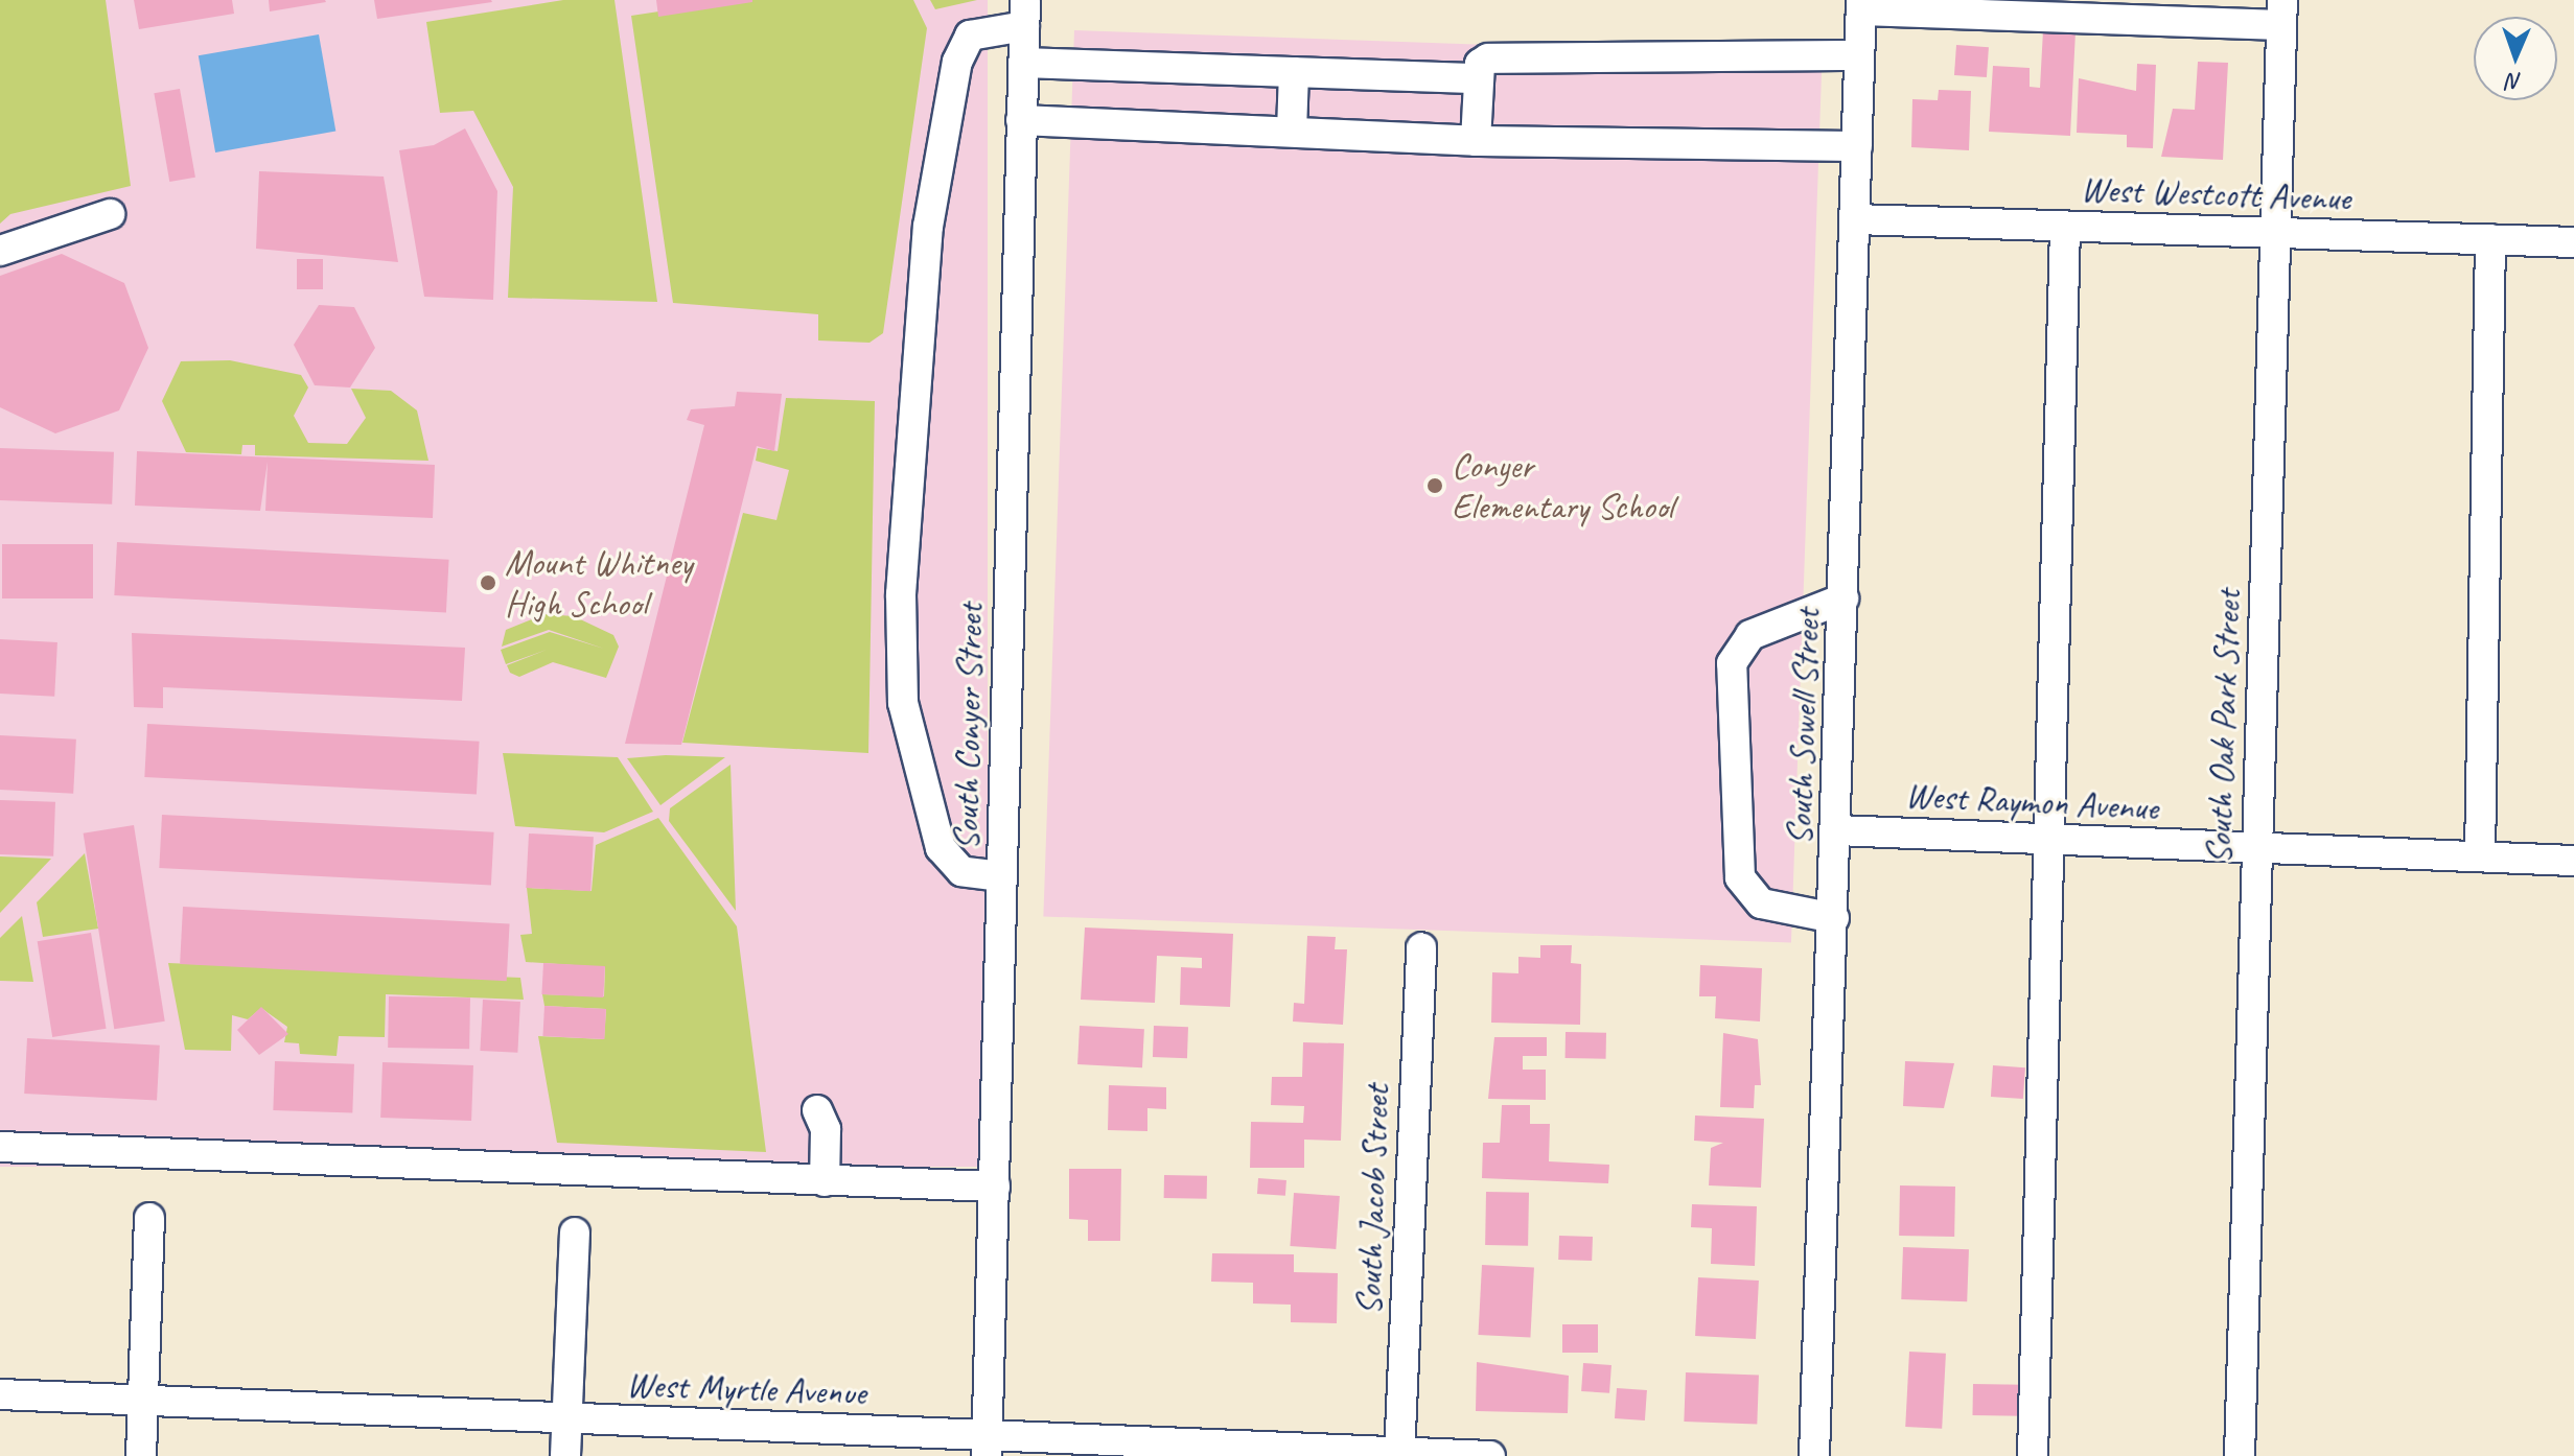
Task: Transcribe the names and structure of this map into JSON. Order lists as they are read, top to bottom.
{
  "streets": {
    "street": [
      "West Westcott Avenue",
      "South Conyer Street",
      "South Sowell Street",
      "South Oak Park Street",
      "West Raymon Avenue",
      "South Jacob Street",
      "West Myrtle Avenue"
    ]
  },
  "crossings": [
    ["West Westcott Avenue", "South Sowell Street"],
    ["West Westcott Avenue", "South Oak Park Street"],
    ["South Conyer Street", "West Myrtle Avenue"],
    ["South Sowell Street", "West Raymon Avenue"],
    ["South Oak Park Street", "West Raymon Avenue"],
    ["South Jacob Street", "West Myrtle Avenue"]
  ],
  "places": ["Conyer Elementary School", "Mount Whitney High School"],
  "north": "bottom"
}
